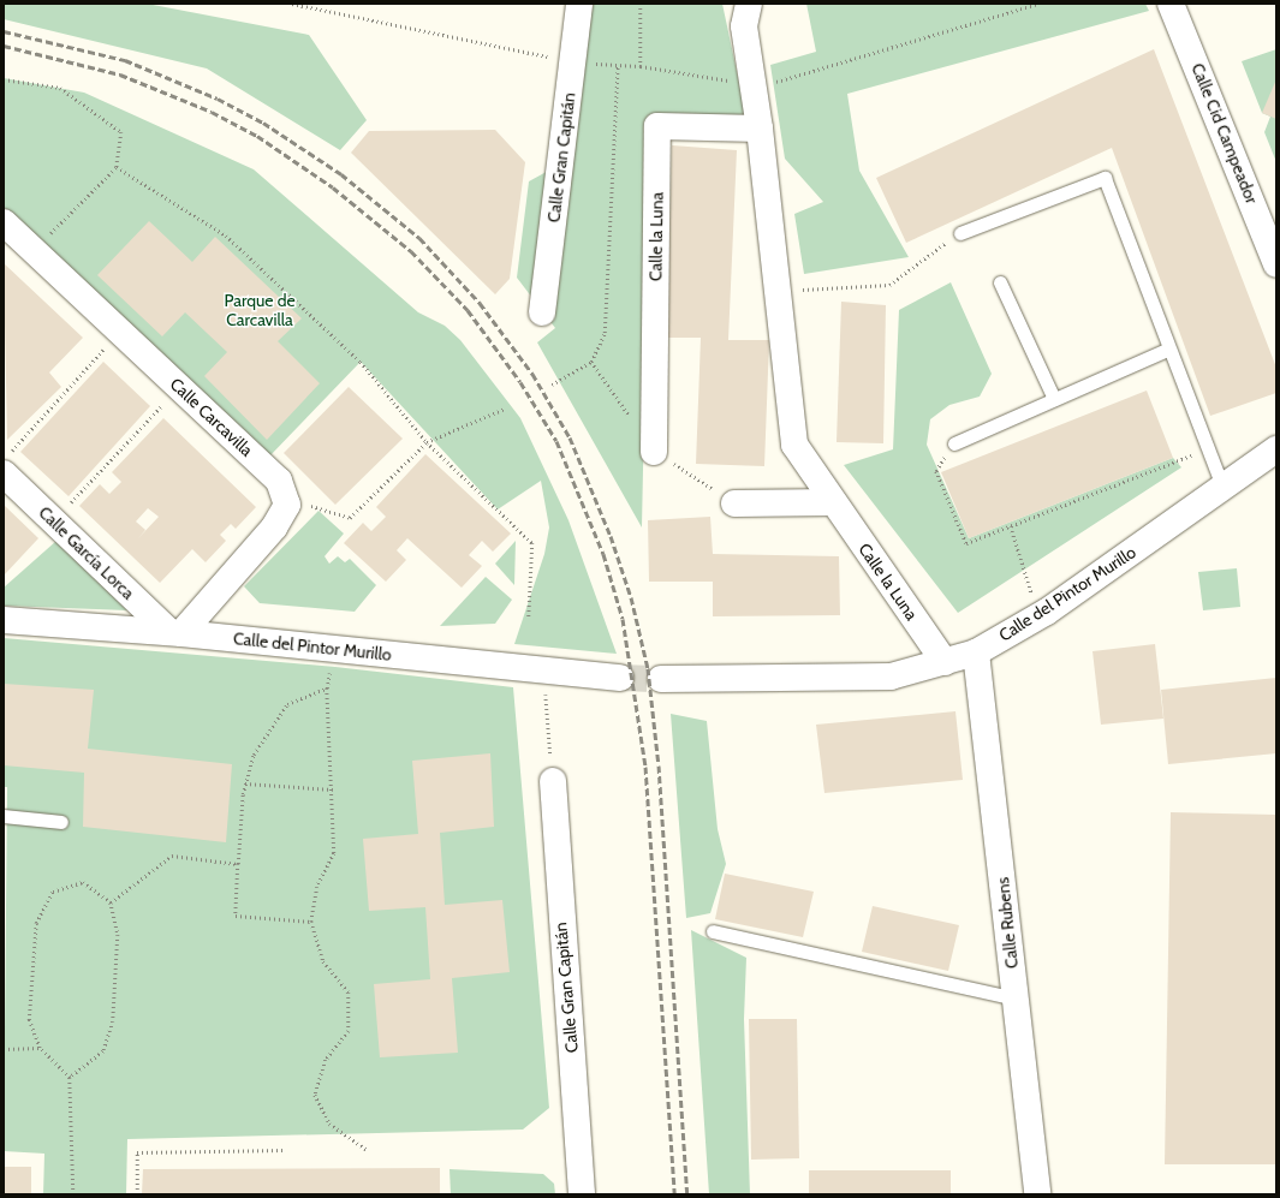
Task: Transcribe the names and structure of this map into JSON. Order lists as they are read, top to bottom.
{
  "streets": {
    "street": [
      "Calle Cid Campeador",
      "Calle Gran Capitán",
      "Calle la Luna",
      "Calle Carcavilla",
      "Calle García Lorca",
      "Calle del Pintor Murillo",
      "Calle Rubens"
    ]
  },
  "crossings": [
    ["Calle la Luna", "Calle del Pintor Murillo"],
    ["Calle García Lorca", "Calle del Pintor Murillo"],
    ["Calle del Pintor Murillo", "Calle Rubens"]
  ],
  "parks": ["Parque de Carcavilla"]
}
